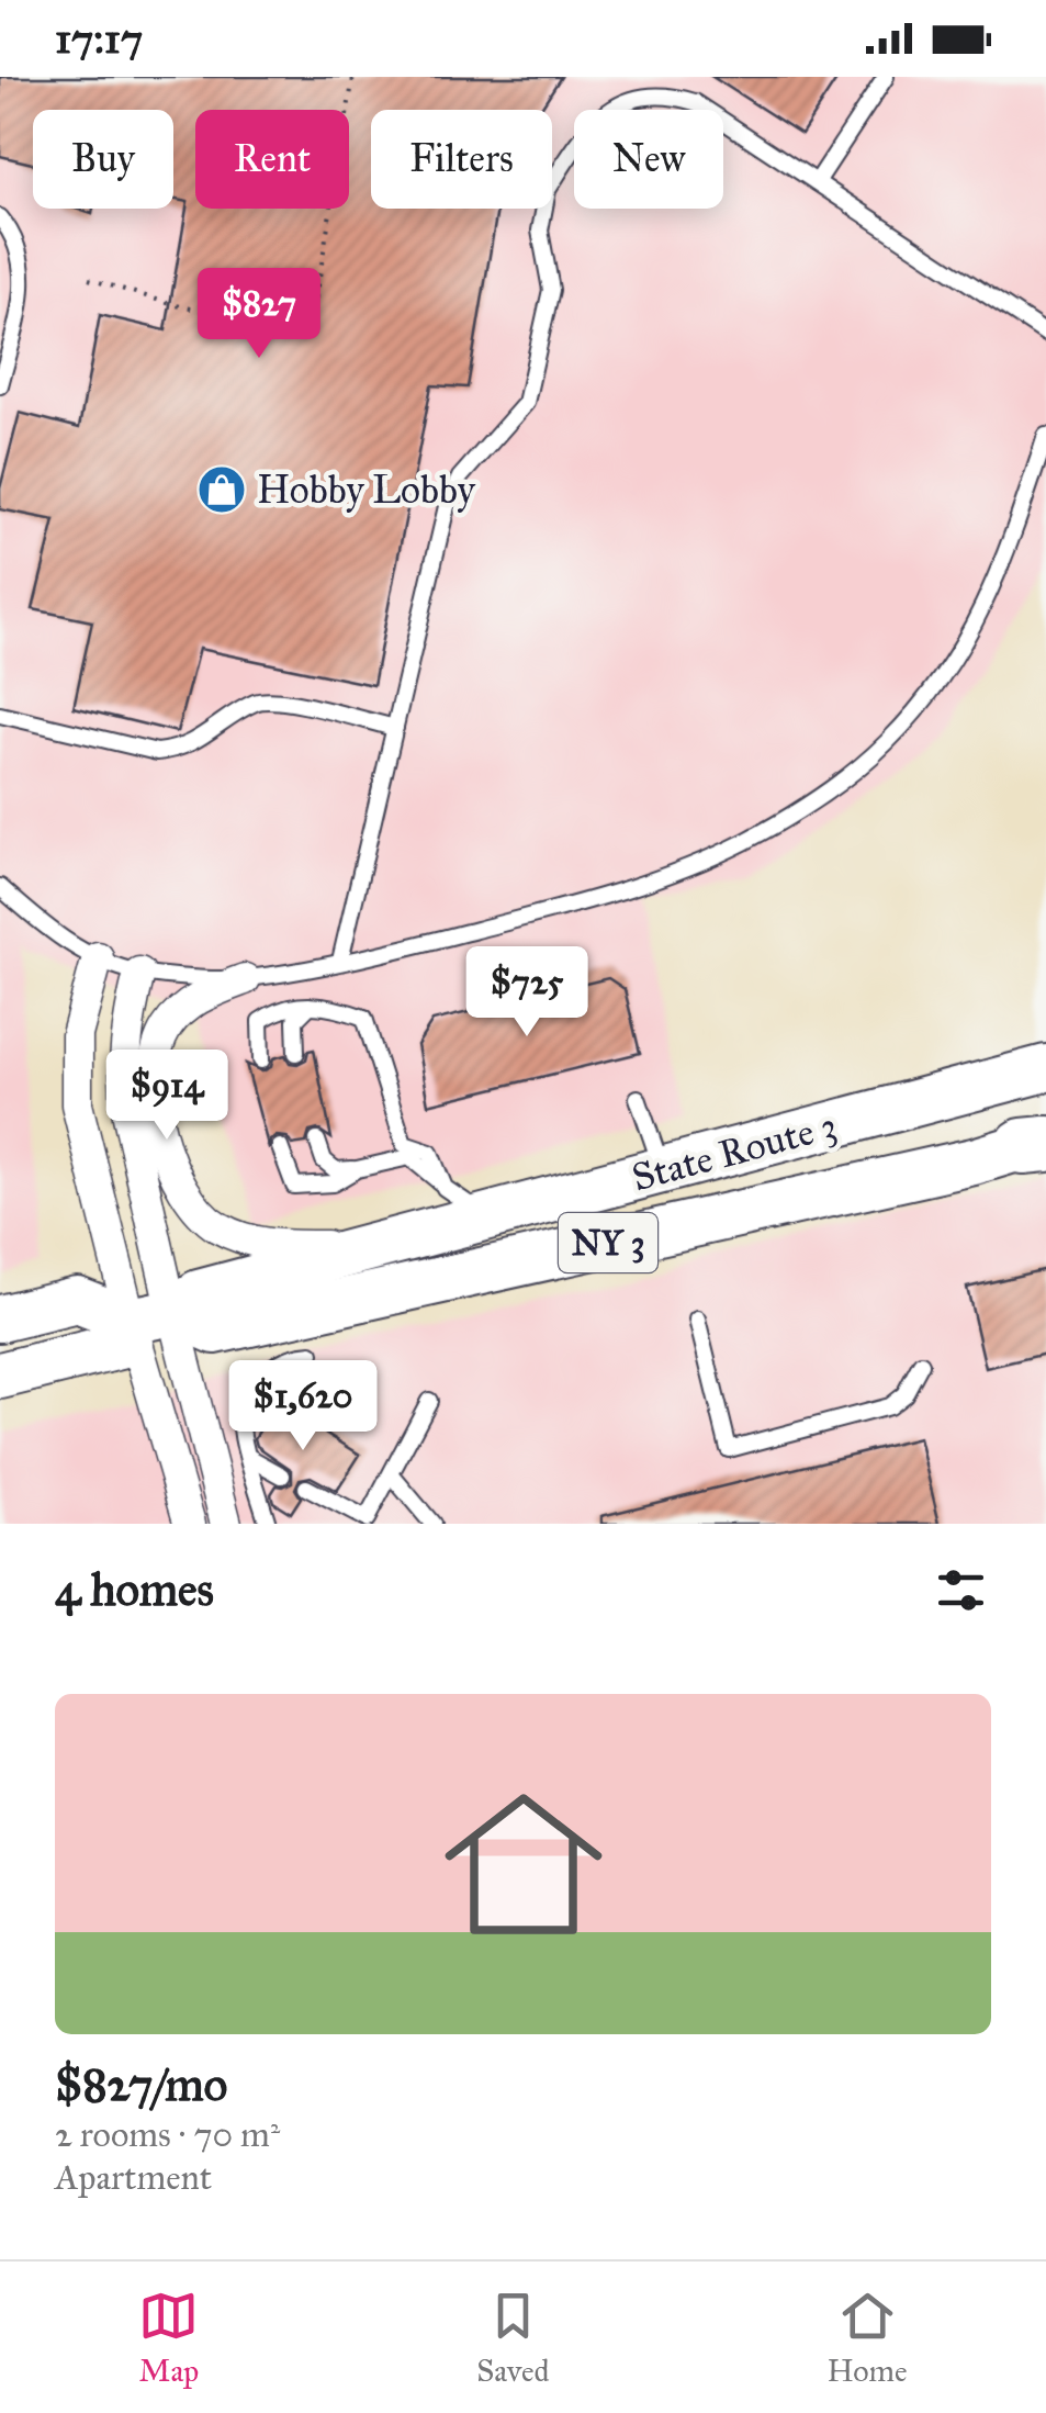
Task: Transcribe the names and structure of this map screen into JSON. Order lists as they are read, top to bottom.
{
  "streets": {
    "main road": ["State Route 3", "NY 3"]
  },
  "places": {
    "shop": ["Hobby Lobby"]
  },
  "page": {
    "status": "17:17",
    "chip": [
      "Buy",
      "Rent",
      "Filters",
      "New"
    ],
    "price": [
      "$827",
      "$725",
      "$914",
      "$1,620"
    ],
    "heading": "4 homes",
    "list": [
      {
        "name": "$827/mo",
        "note": "2 rooms · 70 m² · Apartment"
      }
    ],
    "tabs": ["Map", "Saved", "Home"]
  }
}
